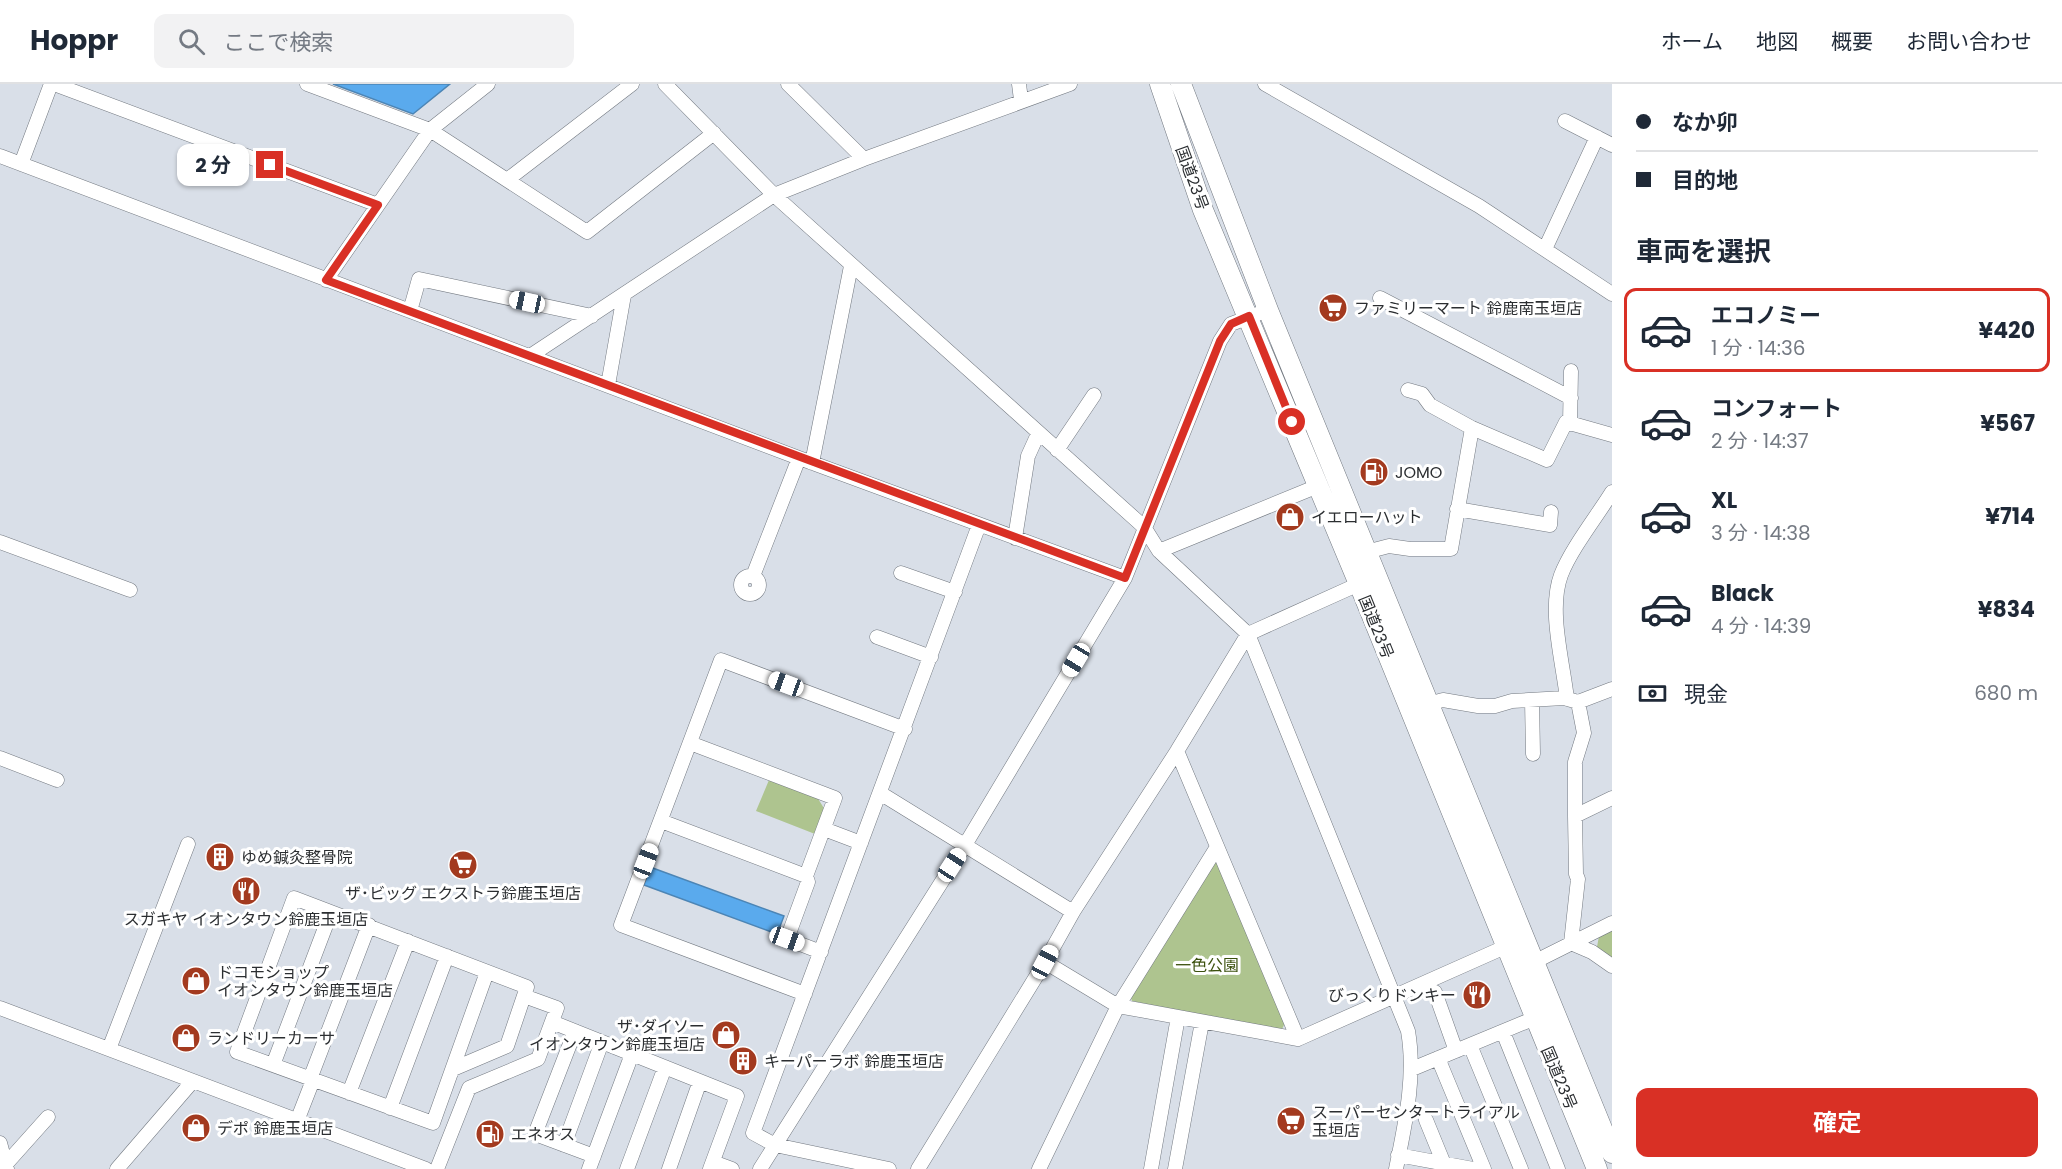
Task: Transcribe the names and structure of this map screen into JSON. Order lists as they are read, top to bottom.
{
  "streets": {
    "highway": ["国道23号"]
  },
  "parks": ["一色公園"],
  "places": {
    "supermarket": ["ファミリーマート 鈴鹿南玉垣店", "ザ･ビッグ エクストラ鈴鹿玉垣店", "スーパーセンタートライアル 玉垣店"],
    "fuel station": ["JOMO", "エネオス"],
    "shop": [
      "イエローハット",
      "ドコモショップ イオンタウン鈴鹿玉垣店",
      "ザ･ダイソー イオンタウン鈴鹿玉垣店",
      "ランドリーカーサ",
      "デポ 鈴鹿玉垣店"
    ],
    "building": ["ゆめ鍼灸整骨院", "キーパーラボ 鈴鹿玉垣店"],
    "restaurant": ["スガキヤ イオンタウン鈴鹿玉垣店", "びっくりドンキー"]
  },
  "page": {
    "header": "Hoppr",
    "search": "ここで検索",
    "nav": [
      "ホーム",
      "地図",
      "概要",
      "お問い合わせ"
    ],
    "banner": ["なか卯", "目的地"],
    "bubble": "2 分",
    "heading": "車両を選択",
    "list": [
      {
        "name": "エコノミー",
        "note": "1 分 · 14:36",
        "value": "¥420"
      },
      {
        "name": "コンフォート",
        "note": "2 分 · 14:37",
        "value": "¥567"
      },
      {
        "name": "XL",
        "note": "3 分 · 14:38",
        "value": "¥714"
      },
      {
        "name": "Black",
        "note": "4 分 · 14:39",
        "value": "¥834"
      }
    ],
    "pay": ["現金", "680 m"],
    "buttons": "確定"
  }
}
